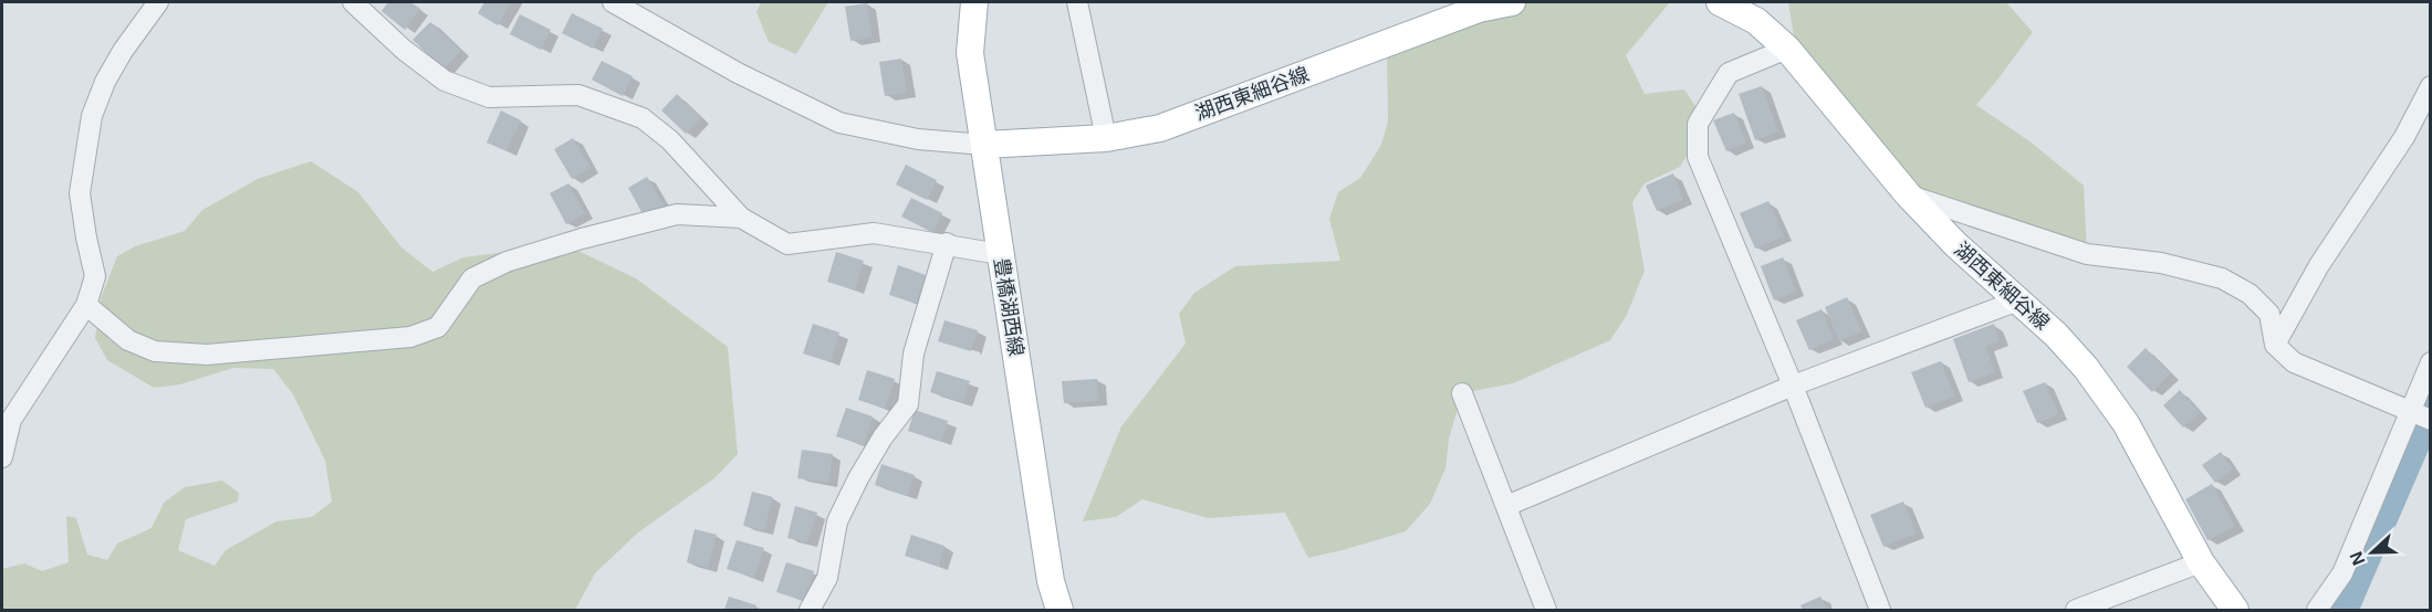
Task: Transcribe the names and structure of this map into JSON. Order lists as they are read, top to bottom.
{
  "streets": {
    "main road": ["湖西東細谷線", "豊橋湖西線"]
  },
  "crossings": [
    ["湖西東細谷線", "豊橋湖西線"]
  ],
  "north": "left"
}
